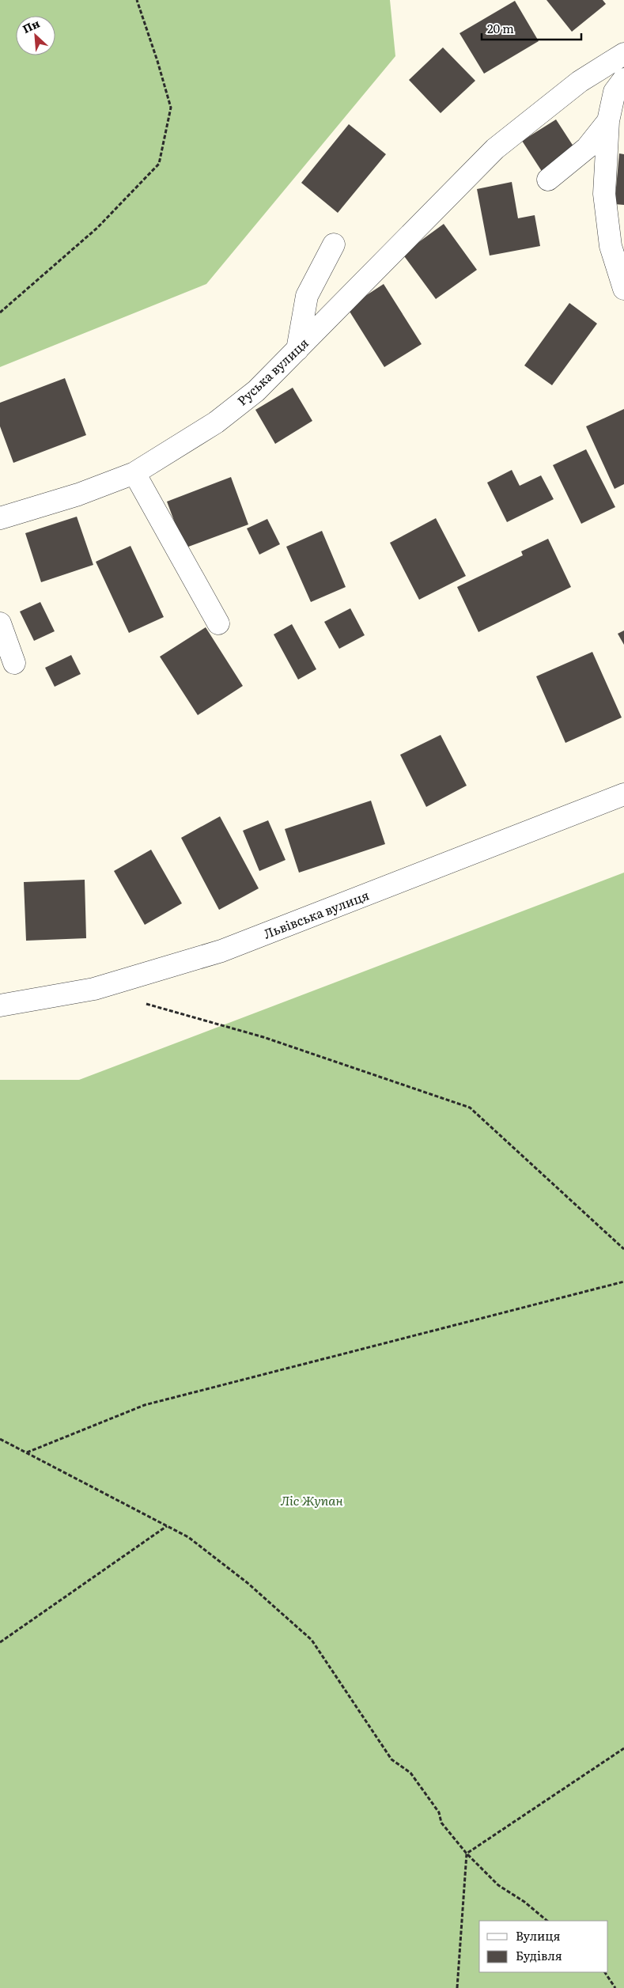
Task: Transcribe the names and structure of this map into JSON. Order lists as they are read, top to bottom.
{
  "streets": {
    "street": ["Руська вулиця", "Львівська вулиця"]
  },
  "parks": ["Ліс Жупан"],
  "legend": ["Вулиця", "Будівля"],
  "scale_bar": "20 m",
  "north": "top left"
}
